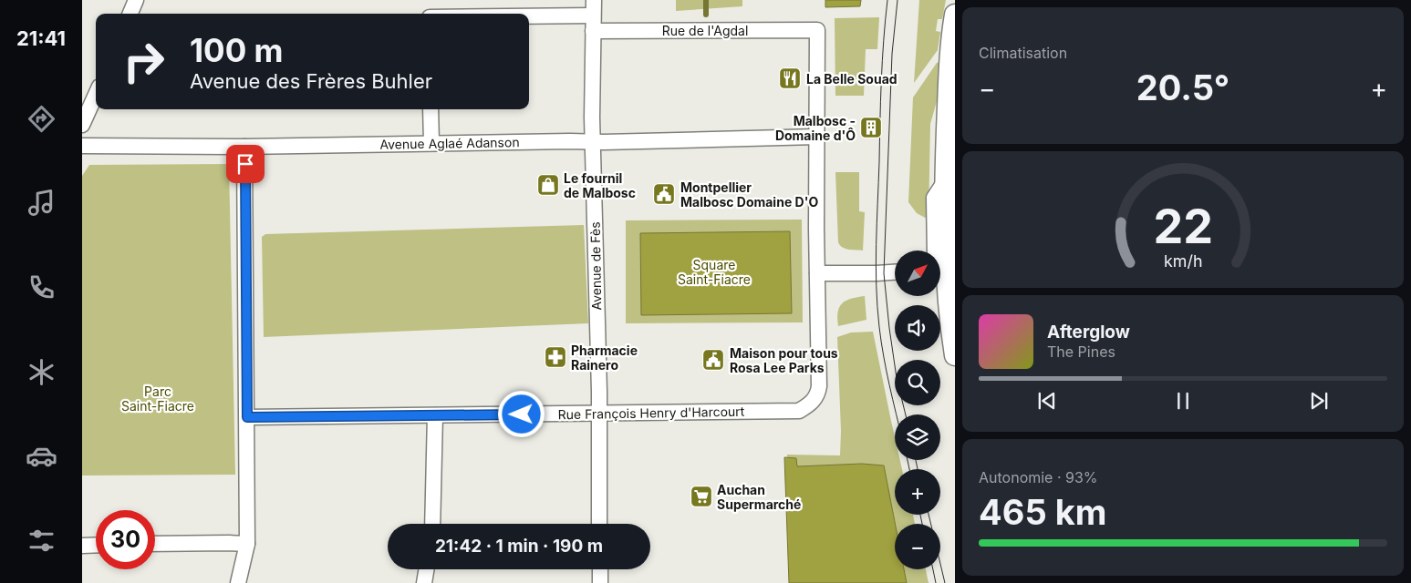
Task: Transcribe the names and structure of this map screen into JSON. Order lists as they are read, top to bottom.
{
  "streets": {
    "street": [
      "Rue de l'Agdal",
      "Avenue Aglaé Adanson",
      "Avenue de Fès",
      "Rue François Henry d'Harcourt"
    ]
  },
  "crossings": [
    ["Rue de l'Agdal", "Avenue de Fès"],
    ["Rue de l'Agdal", "Rue François Henry d'Harcourt"],
    ["Avenue Aglaé Adanson", "Avenue de Fès"],
    ["Avenue Aglaé Adanson", "Rue François Henry d'Harcourt"],
    ["Avenue de Fès", "Rue François Henry d'Harcourt"]
  ],
  "parks": ["Square Saint-Fiacre", "Parc Saint-Fiacre"],
  "places": {
    "restaurant": ["La Belle Souad"],
    "building": ["Malbosc - Domaine d'Ô"],
    "shop": ["Le fournil de Malbosc"],
    "public building": ["Montpellier Malbosc Domaine D'O", "Maison pour tous Rosa Lee Parks"],
    "pharmacy": ["Pharmacie Rainero"],
    "supermarket": ["Auchan Supermarché"]
  },
  "north": "top right",
  "page": {
    "tabs": "21:41",
    "tile": [
      "Climatisation",
      ["Autonomie · 93%", "465 km"]
    ],
    "turn": ["100 m", "Avenue des Frères Buhler"],
    "heat": ["−", "20.5°", "+"],
    "map_buttons": ["+", "−"],
    "song": ["Afterglow", "The Pines"],
    "limit": "30",
    "trip": "21:42 · 1 min · 190 m",
    "gauge": ["22", "km/h"]
  }
}
